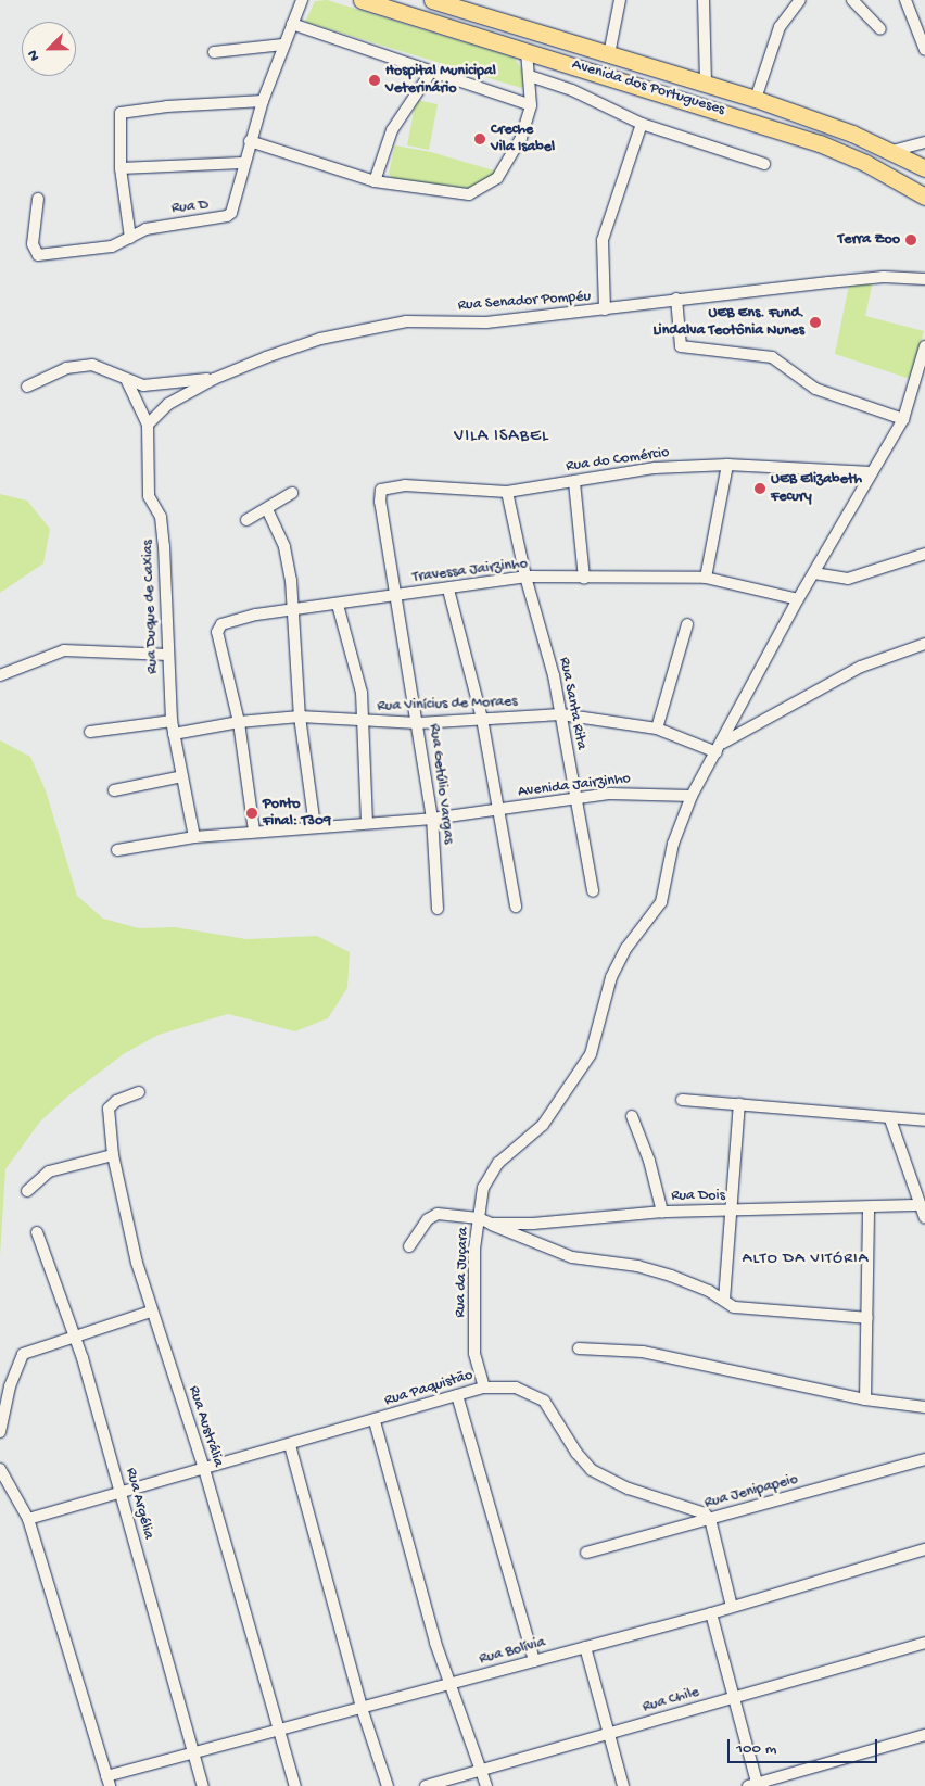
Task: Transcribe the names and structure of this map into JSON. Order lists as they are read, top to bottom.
{
  "streets": {
    "highway": ["Avenida dos Portugueses"],
    "street": [
      "Rua D",
      "Rua Senador Pompéu",
      "Rua do Comércio",
      "Travessa Jairzinho",
      "Rua Duque de Caxias",
      "Rua Santa Rita",
      "Rua Vinícius de Moraes",
      "Rua Getúlio Vargas",
      "Avenida Jairzinho",
      "Rua Dois",
      "Rua da Juçara",
      "Rua Paquistão",
      "Rua Austrália",
      "Rua Jenipapeio",
      "Rua Argélia",
      "Rua Bolívia",
      "Rua Chile"
    ]
  },
  "crossings": [
    ["Rua Senador Pompéu", "Rua Duque de Caxias"],
    ["Rua do Comércio", "Rua Santa Rita"],
    ["Rua do Comércio", "Rua Getúlio Vargas"],
    ["Travessa Jairzinho", "Rua Santa Rita"],
    ["Travessa Jairzinho", "Rua Vinícius de Moraes"],
    ["Travessa Jairzinho", "Rua Getúlio Vargas"],
    ["Rua Duque de Caxias", "Rua Vinícius de Moraes"],
    ["Rua Duque de Caxias", "Avenida Jairzinho"],
    ["Rua Santa Rita", "Rua Vinícius de Moraes"],
    ["Rua Santa Rita", "Avenida Jairzinho"],
    ["Rua Vinícius de Moraes", "Rua Getúlio Vargas"],
    ["Rua Getúlio Vargas", "Avenida Jairzinho"],
    ["Avenida Jairzinho", "Rua da Juçara"],
    ["Rua da Juçara", "Rua Paquistão"],
    ["Rua Paquistão", "Rua Austrália"],
    ["Rua Paquistão", "Rua Jenipapeio"],
    ["Rua Paquistão", "Rua Argélia"],
    ["Rua Austrália", "Rua Bolívia"],
    ["Rua Argélia", "Rua Bolívia"]
  ],
  "districts": ["VILA ISABEL", "ALTO DA VITÓRIA"],
  "places": [
    "Hospital Municipal Veterinário",
    "Creche Vila Isabel",
    "Terra Zoo",
    "UEB Ens. Fund. Lindalva Teotônia Nunes",
    "UEB Elizabeth Fecury",
    "Ponto Final: T309"
  ],
  "scale_bar": "100 m",
  "north": "bottom left"
}
